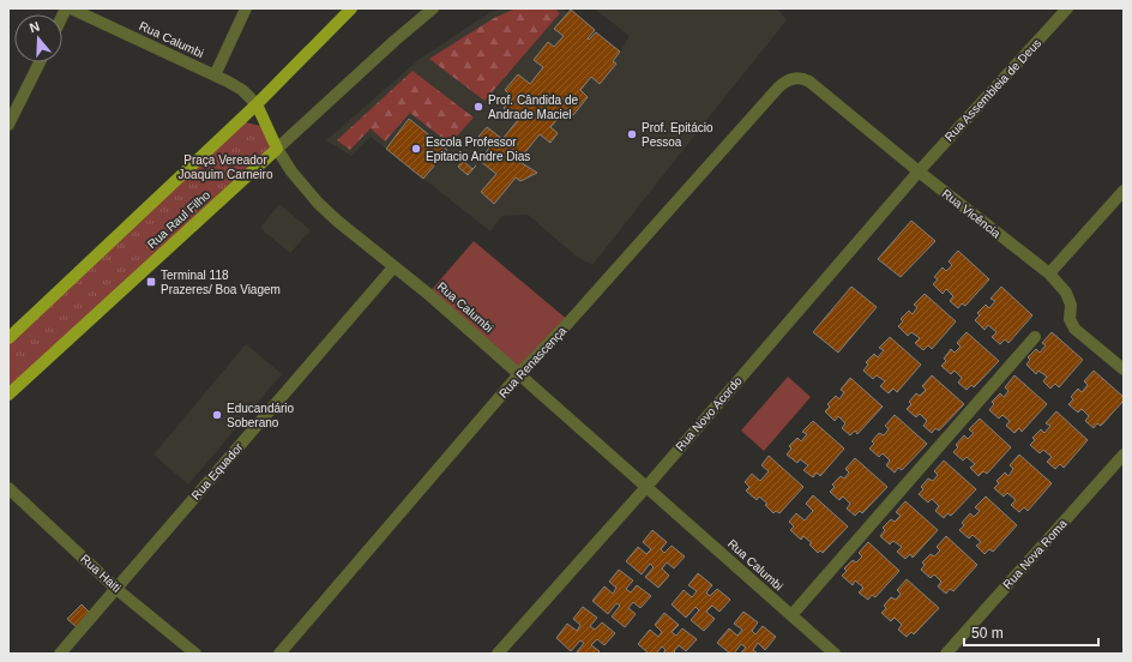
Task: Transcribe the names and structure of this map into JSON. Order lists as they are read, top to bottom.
{
  "streets": {
    "main road": ["Rua Calumbi", "Rua Raul Filho"],
    "street": [
      "Rua Assembleia de Deus",
      "Rua Vicência",
      "Rua Renascença",
      "Rua Novo Acordo",
      "Rua Equador",
      "Rua Nova Roma",
      "Rua Haiti"
    ]
  },
  "crossings": [
    ["Rua Calumbi", "Rua Raul Filho"],
    ["Rua Calumbi", "Rua Renascença"],
    ["Rua Calumbi", "Rua Novo Acordo"],
    ["Rua Calumbi", "Rua Equador"],
    ["Rua Assembleia de Deus", "Rua Vicência"],
    ["Rua Assembleia de Deus", "Rua Novo Acordo"],
    ["Rua Vicência", "Rua Renascença"],
    ["Rua Vicência", "Rua Novo Acordo"],
    ["Rua Equador", "Rua Haiti"]
  ],
  "parks": ["Praça Vereador Joaquim Carneiro"],
  "places": {
    "other": [
      "Prof. Cândida de Andrade Maciel",
      "Prof. Epitácio Pessoa",
      "Escola Professor Epitacio Andre Dias",
      "Educandário Soberano"
    ],
    "transit": ["Terminal 118 Prazeres/ Boa Viagem"]
  },
  "scale_bar": "50 m",
  "north": "top"
}
